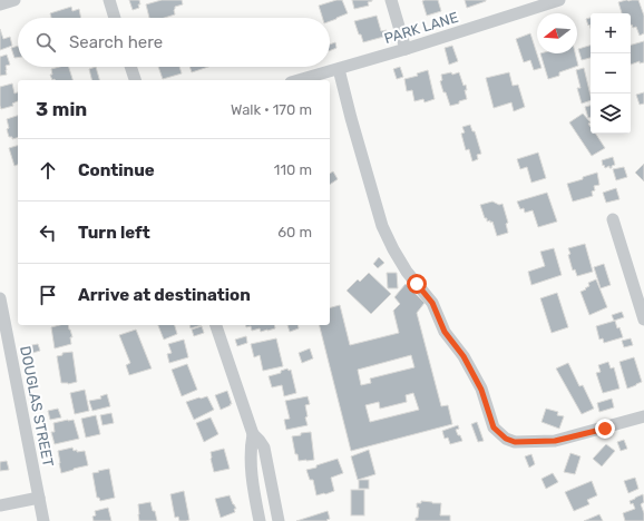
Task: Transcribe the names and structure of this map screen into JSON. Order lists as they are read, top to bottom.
{
  "streets": {
    "street": ["PARK LANE", "DOUGLAS STREET"]
  },
  "north": "left",
  "page": {
    "map_buttons": ["+", "−"],
    "search": "Search here",
    "heading": ["3 min", "Walk · 170 m"],
    "list": [
      ["Continue", "110 m"],
      ["Turn left", "60 m"],
      "Arrive at destination"
    ]
  }
}
